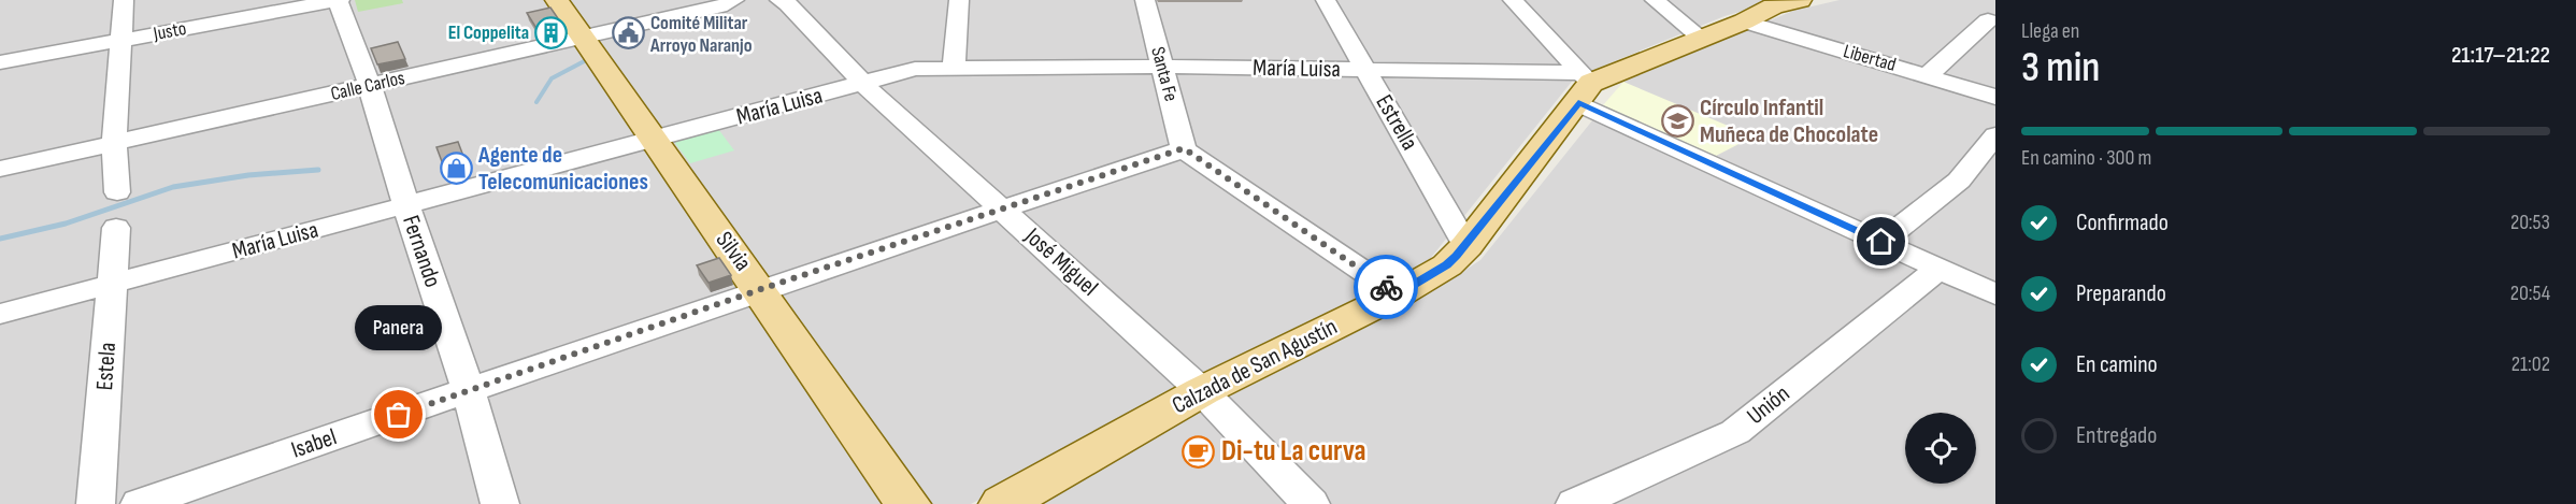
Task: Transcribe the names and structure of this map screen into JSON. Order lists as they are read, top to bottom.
{
  "streets": {
    "main road": ["Silvia", "Calzada de San Agustín"],
    "street": [
      "Justo",
      "Libertad",
      "María Luisa",
      "Santa Fe",
      "Calle Carlos",
      "Estrella",
      "Fernando",
      "José Miguel",
      "Estela",
      "Unión",
      "Isabel"
    ]
  },
  "crossings": [
    ["Justo", "Fernando"],
    ["Libertad", "Calzada de San Agustín"],
    ["María Luisa", "Santa Fe"],
    ["María Luisa", "Estrella"],
    ["María Luisa", "Fernando"],
    ["María Luisa", "Silvia"],
    ["María Luisa", "José Miguel"],
    ["María Luisa", "Estela"],
    ["María Luisa", "Calzada de San Agustín"],
    ["Santa Fe", "Isabel"],
    ["Calle Carlos", "Fernando"],
    ["Calle Carlos", "Silvia"],
    ["Estrella", "Calzada de San Agustín"],
    ["Fernando", "Isabel"],
    ["Silvia", "Isabel"],
    ["José Miguel", "Calzada de San Agustín"],
    ["José Miguel", "Isabel"]
  ],
  "places": {
    "building": ["El Coppelita"],
    "public building": ["Comité Militar Arroyo Naranjo"],
    "school or university": ["Círculo Infantil Muñeca de Chocolate"],
    "shop": ["Agente de Telecomunicaciones"],
    "other": ["Panera"],
    "cafe": ["Di-tu La curva"]
  },
  "page": {
    "heading": ["3 min", "Llega en", "21:17–21:22"],
    "bar": "En camino · 300 m",
    "list": [
      ["Confirmado", "20:53"],
      ["Preparando", "20:54"],
      ["En camino", "21:02"],
      "Entregado"
    ],
    "bubble": "Panera"
  }
}
